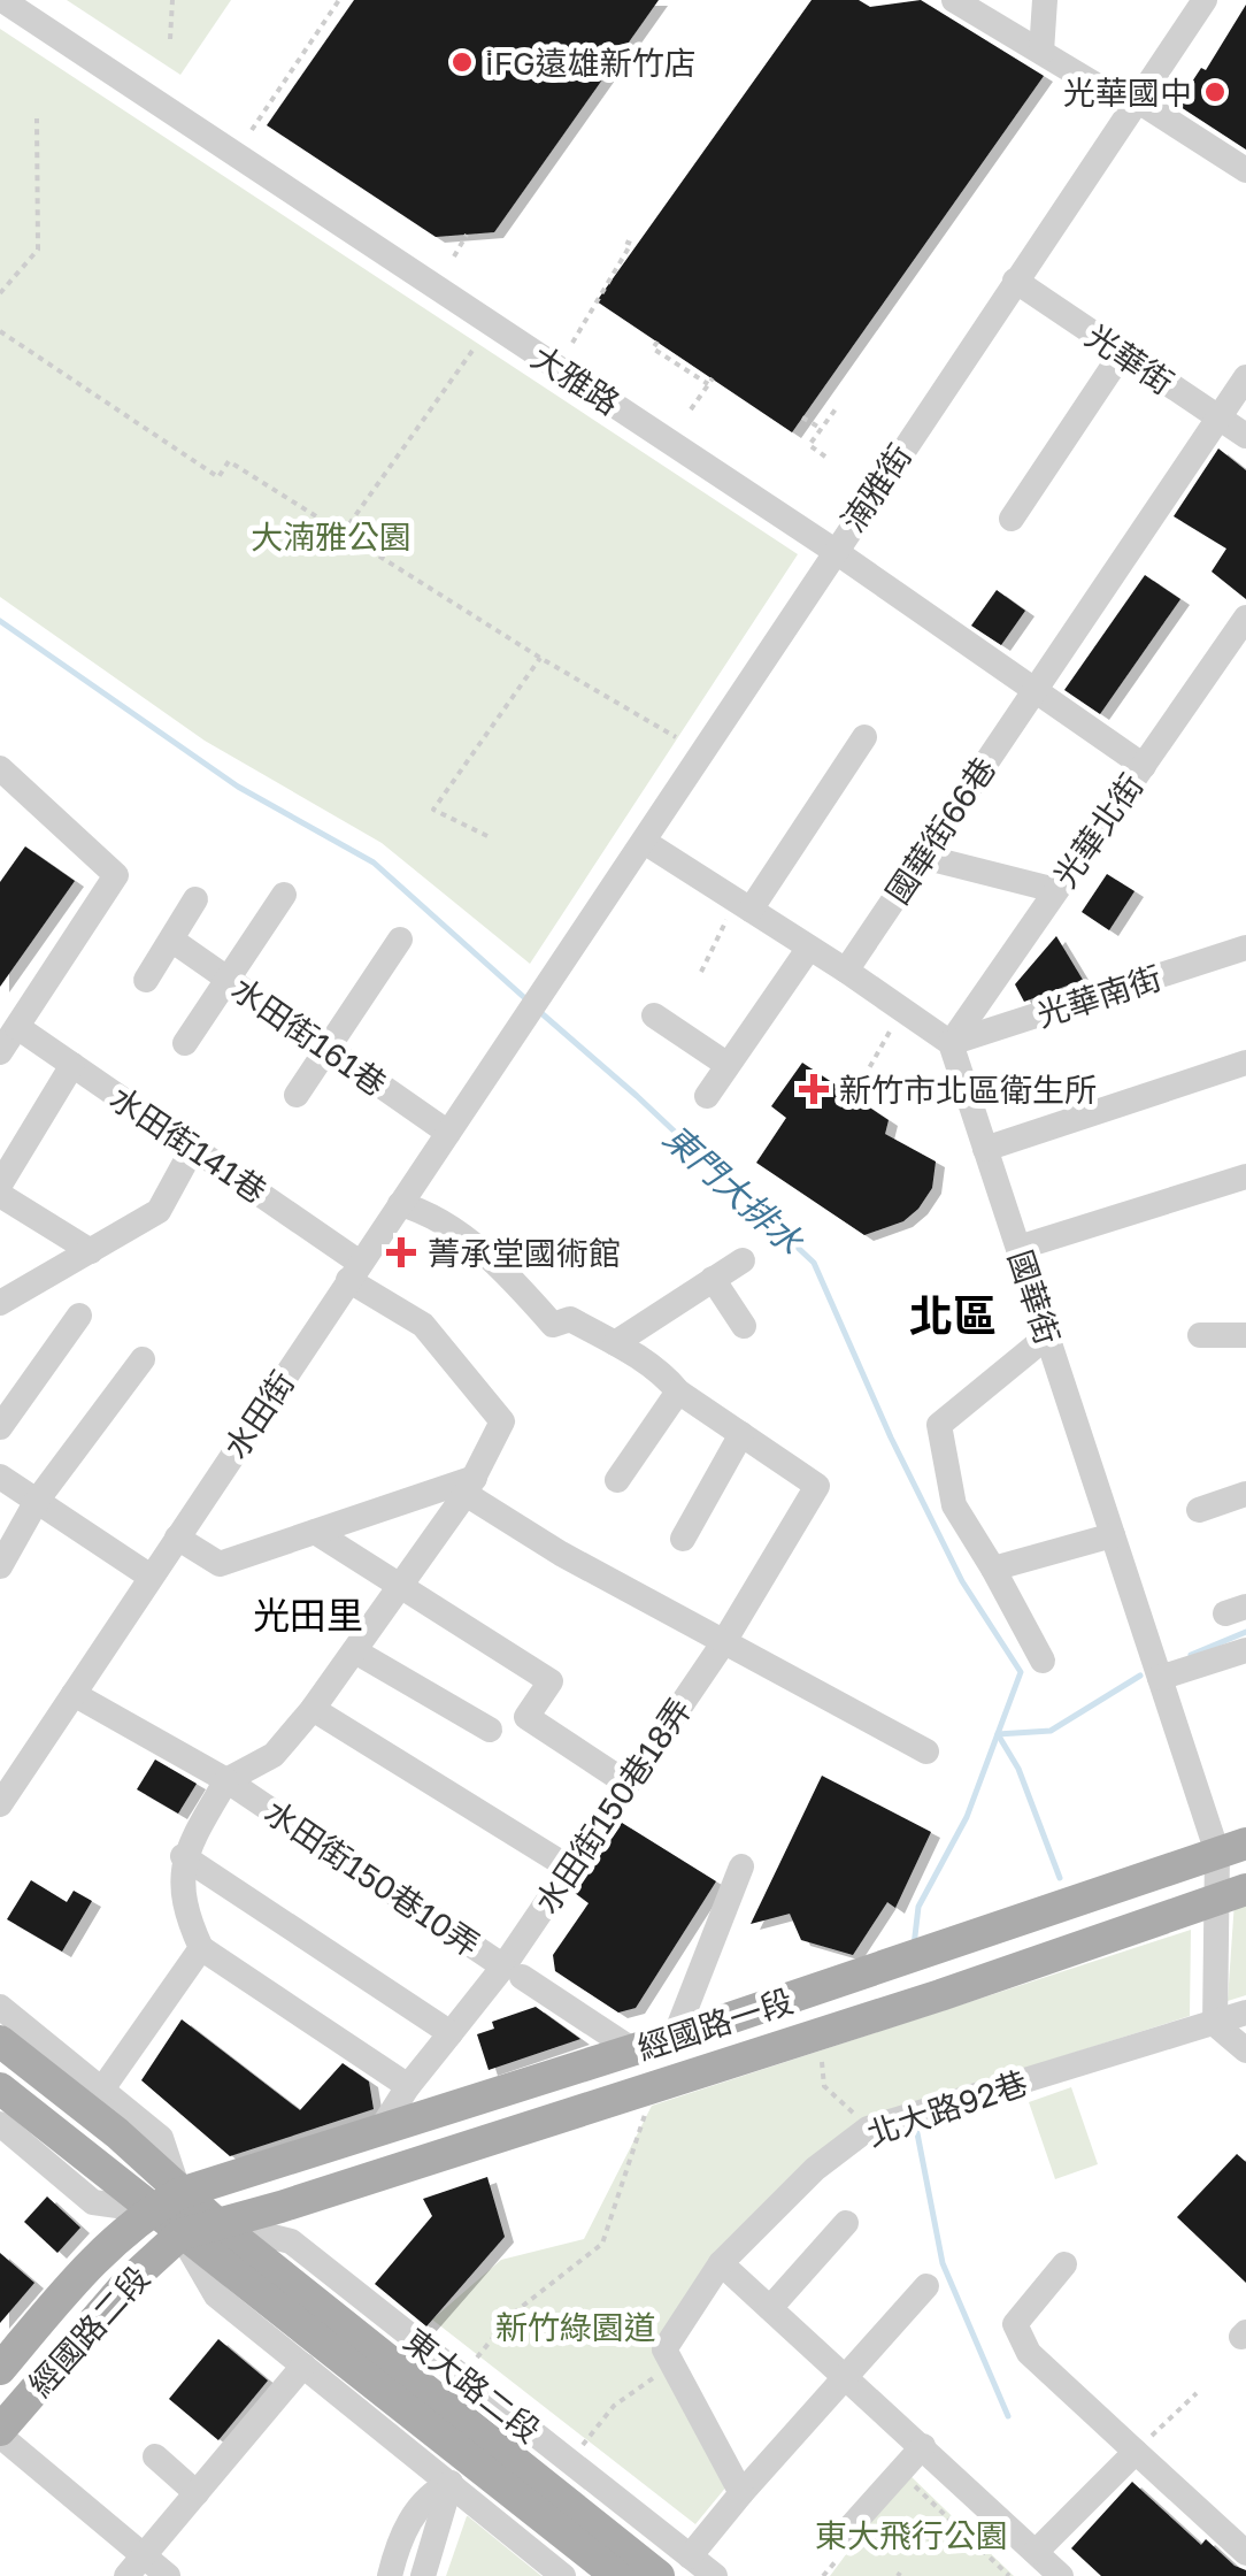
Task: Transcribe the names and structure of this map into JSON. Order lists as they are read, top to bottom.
{
  "streets": {
    "main road": ["經國路一段", "經國路二段", "東大路二段"],
    "street": [
      "光華街",
      "大雅路",
      "湳雅街",
      "國華街66巷",
      "光華北街",
      "光華南街",
      "水田街161巷",
      "水田街141巷",
      "國華街",
      "水田街",
      "水田街150巷18弄",
      "水田街150巷10弄",
      "北大路92巷"
    ]
  },
  "crossings": [
    ["光華街", "湳雅街"],
    ["光華街", "國華街66巷"],
    ["大雅路", "湳雅街"],
    ["大雅路", "國華街66巷"],
    ["大雅路", "光華北街"],
    ["湳雅街", "水田街"],
    ["光華北街", "光華南街"],
    ["光華北街", "國華街"],
    ["光華南街", "國華街"],
    ["水田街161巷", "水田街"],
    ["水田街141巷", "水田街"],
    ["國華街", "經國路一段"],
    ["國華街", "北大路92巷"],
    ["水田街", "水田街150巷10弄"],
    ["水田街150巷18弄", "水田街150巷10弄"],
    ["水田街150巷10弄", "經國路一段"],
    ["經國路一段", "經國路二段"],
    ["經國路一段", "東大路二段"],
    ["經國路二段", "東大路二段"]
  ],
  "districts": ["北區", "光田里"],
  "water": ["東門大排水"],
  "parks": ["大湳雅公園", "新竹綠園道", "東大飛行公園"],
  "places": {
    "other": ["iFG遠雄新竹店", "光華國中"],
    "health": ["新竹市北區衛生所", "菁承堂國術館"]
  }
}
